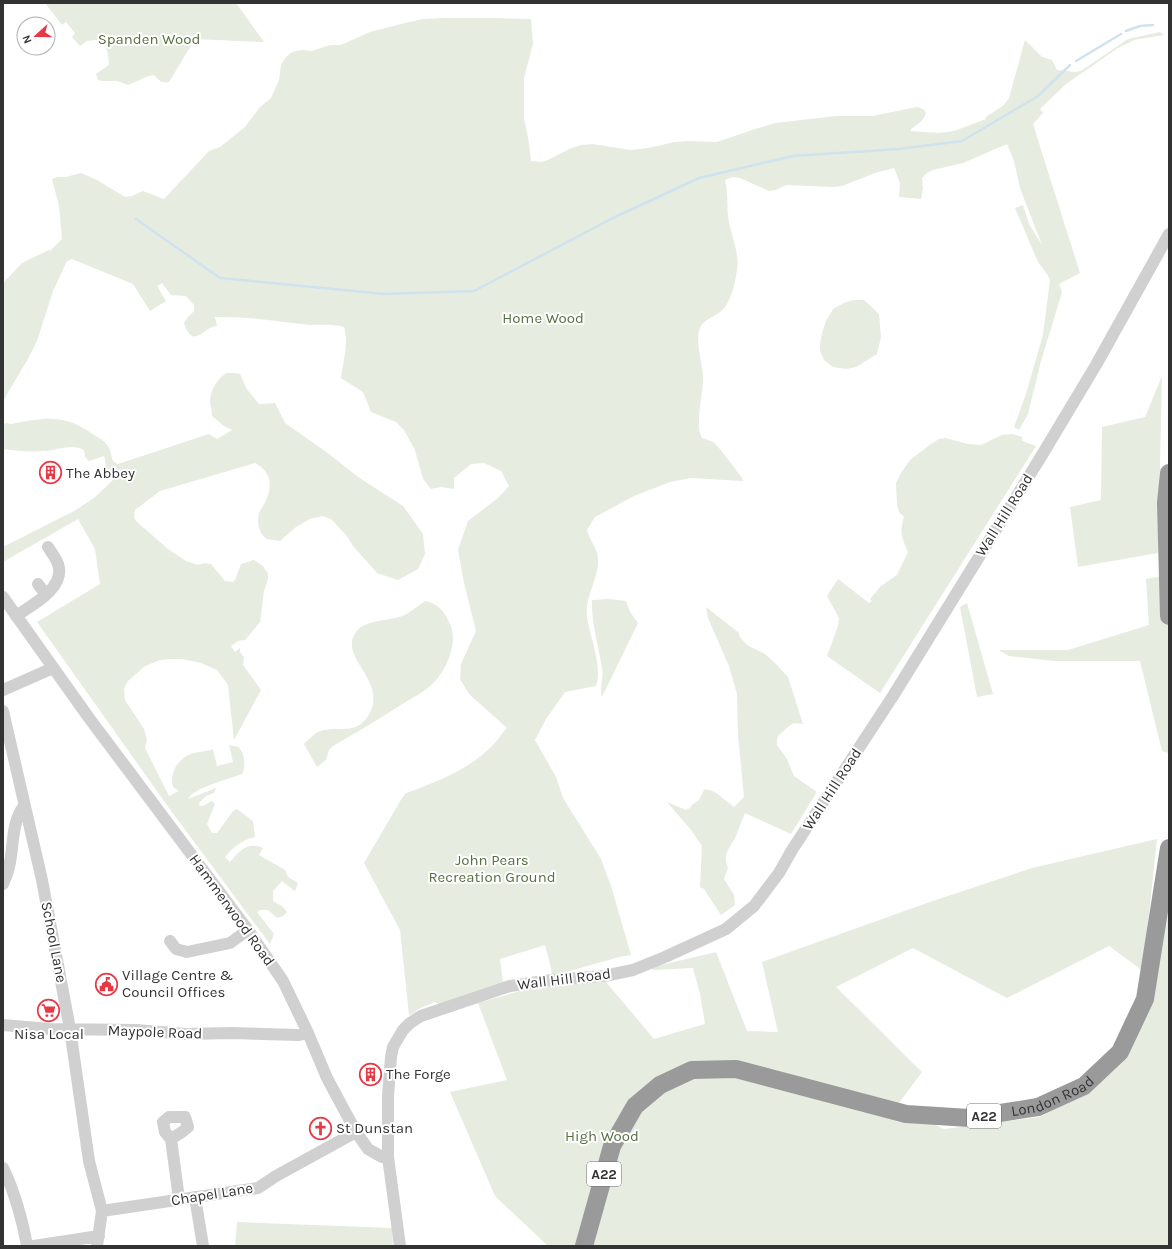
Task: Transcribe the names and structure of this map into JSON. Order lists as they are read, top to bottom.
{
  "streets": {
    "highway": ["London Road", "A22"],
    "street": [
      "Wall Hill Road",
      "Hammerwood Road",
      "School Lane",
      "Maypole Road",
      "Chapel Lane"
    ]
  },
  "crossings": [
    ["Wall Hill Road", "Hammerwood Road"],
    ["Hammerwood Road", "Maypole Road"],
    ["Hammerwood Road", "Chapel Lane"],
    ["School Lane", "Maypole Road"],
    ["School Lane", "Chapel Lane"]
  ],
  "parks": [
    "Spanden Wood",
    "Home Wood",
    "John Pears Recreation Ground",
    "High Wood"
  ],
  "places": {
    "building": ["The Abbey", "The Forge"],
    "public building": ["Village Centre & Council Offices"],
    "supermarket": ["Nisa Local"],
    "church": ["St Dunstan"]
  },
  "north": "left"
}
